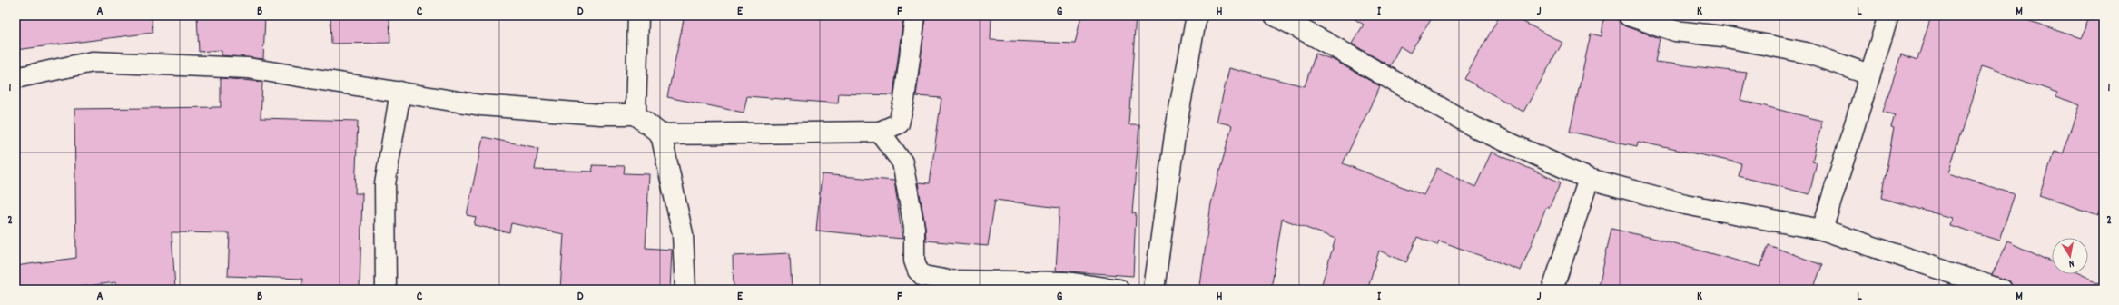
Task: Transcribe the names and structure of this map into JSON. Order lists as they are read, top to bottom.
{
  "north": "bottom",
  "grid": {
    "columns": [
      "A",
      "B",
      "C",
      "D",
      "E",
      "F",
      "G",
      "H",
      "I",
      "J",
      "K",
      "L",
      "M"
    ],
    "rows": ["1", "2"]
  }
}
